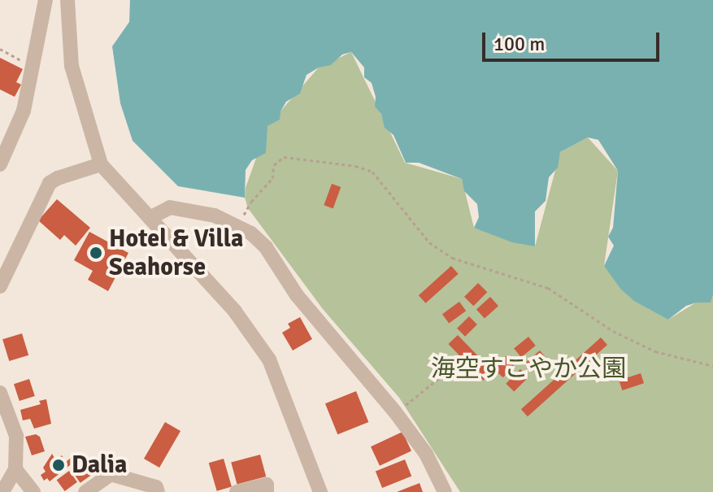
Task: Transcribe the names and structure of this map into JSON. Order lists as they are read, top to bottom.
{
  "parks": ["海空すこやか公園"],
  "places": ["Hotel & Villa Seahorse", "Dalia"],
  "scale_bar": "100 m"
}
